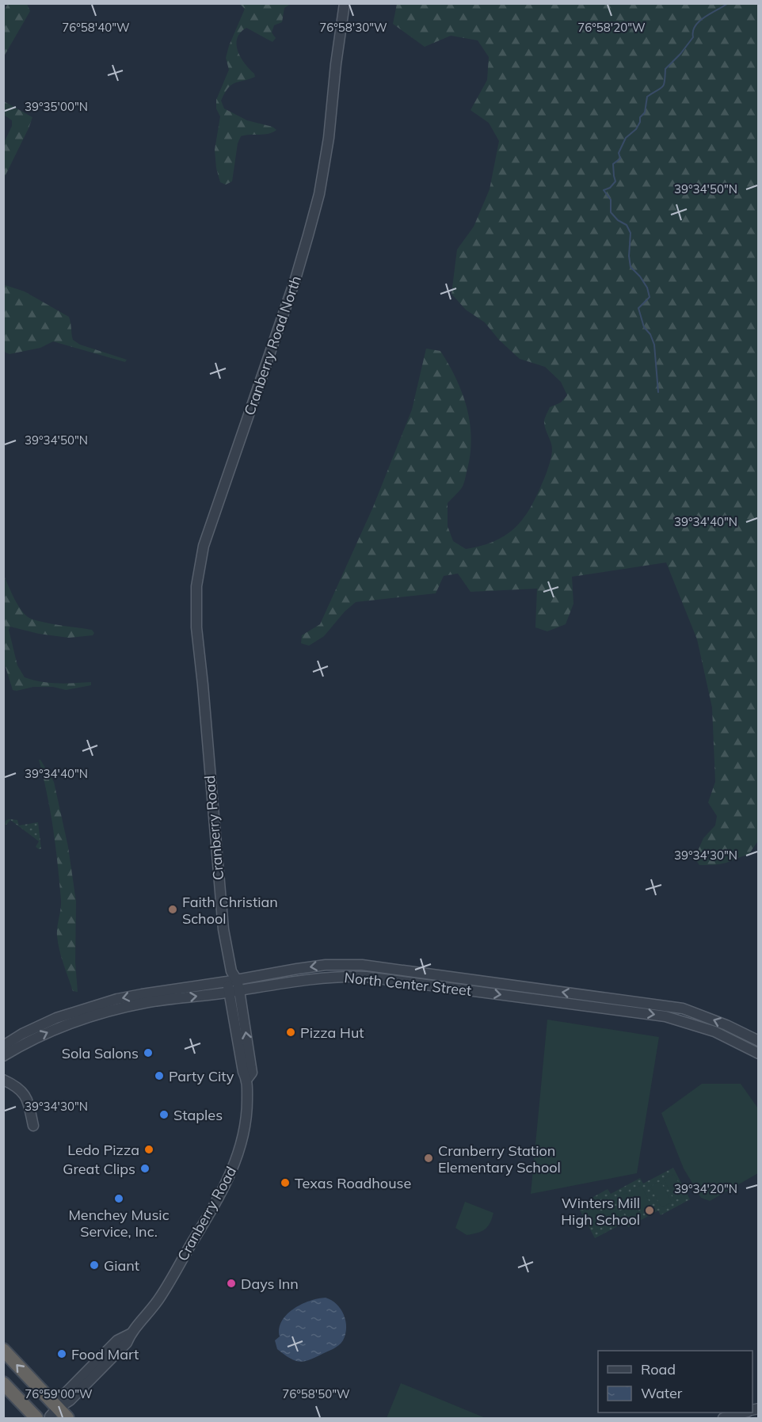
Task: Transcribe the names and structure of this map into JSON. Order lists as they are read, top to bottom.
{
  "streets": {
    "street": ["Cranberry Road North", "Cranberry Road", "North Center Street"]
  },
  "crossings": [
    ["Cranberry Road North", "Cranberry Road"],
    ["Cranberry Road", "North Center Street"]
  ],
  "places": [
    "Faith Christian School",
    "Pizza Hut",
    "Sola Salons",
    "Party City",
    "Staples",
    "Ledo Pizza",
    "Cranberry Station Elementary School",
    "Great Clips",
    "Texas Roadhouse",
    "Menchey Music Service, Inc.",
    "Winters Mill High School",
    "Giant",
    "Days Inn",
    "Food Mart"
  ],
  "legend": ["Road", "Water"],
  "coordinates": [
    "76°58'40\"W",
    "76°58'20\"W",
    "76°58'30\"W",
    "39°35'00\"N",
    "39°34'50\"N",
    "39°34'40\"N",
    "39°34'30\"N",
    "39°34'20\"N",
    "76°59'00\"W",
    "76°58'50\"W"
  ]
}
